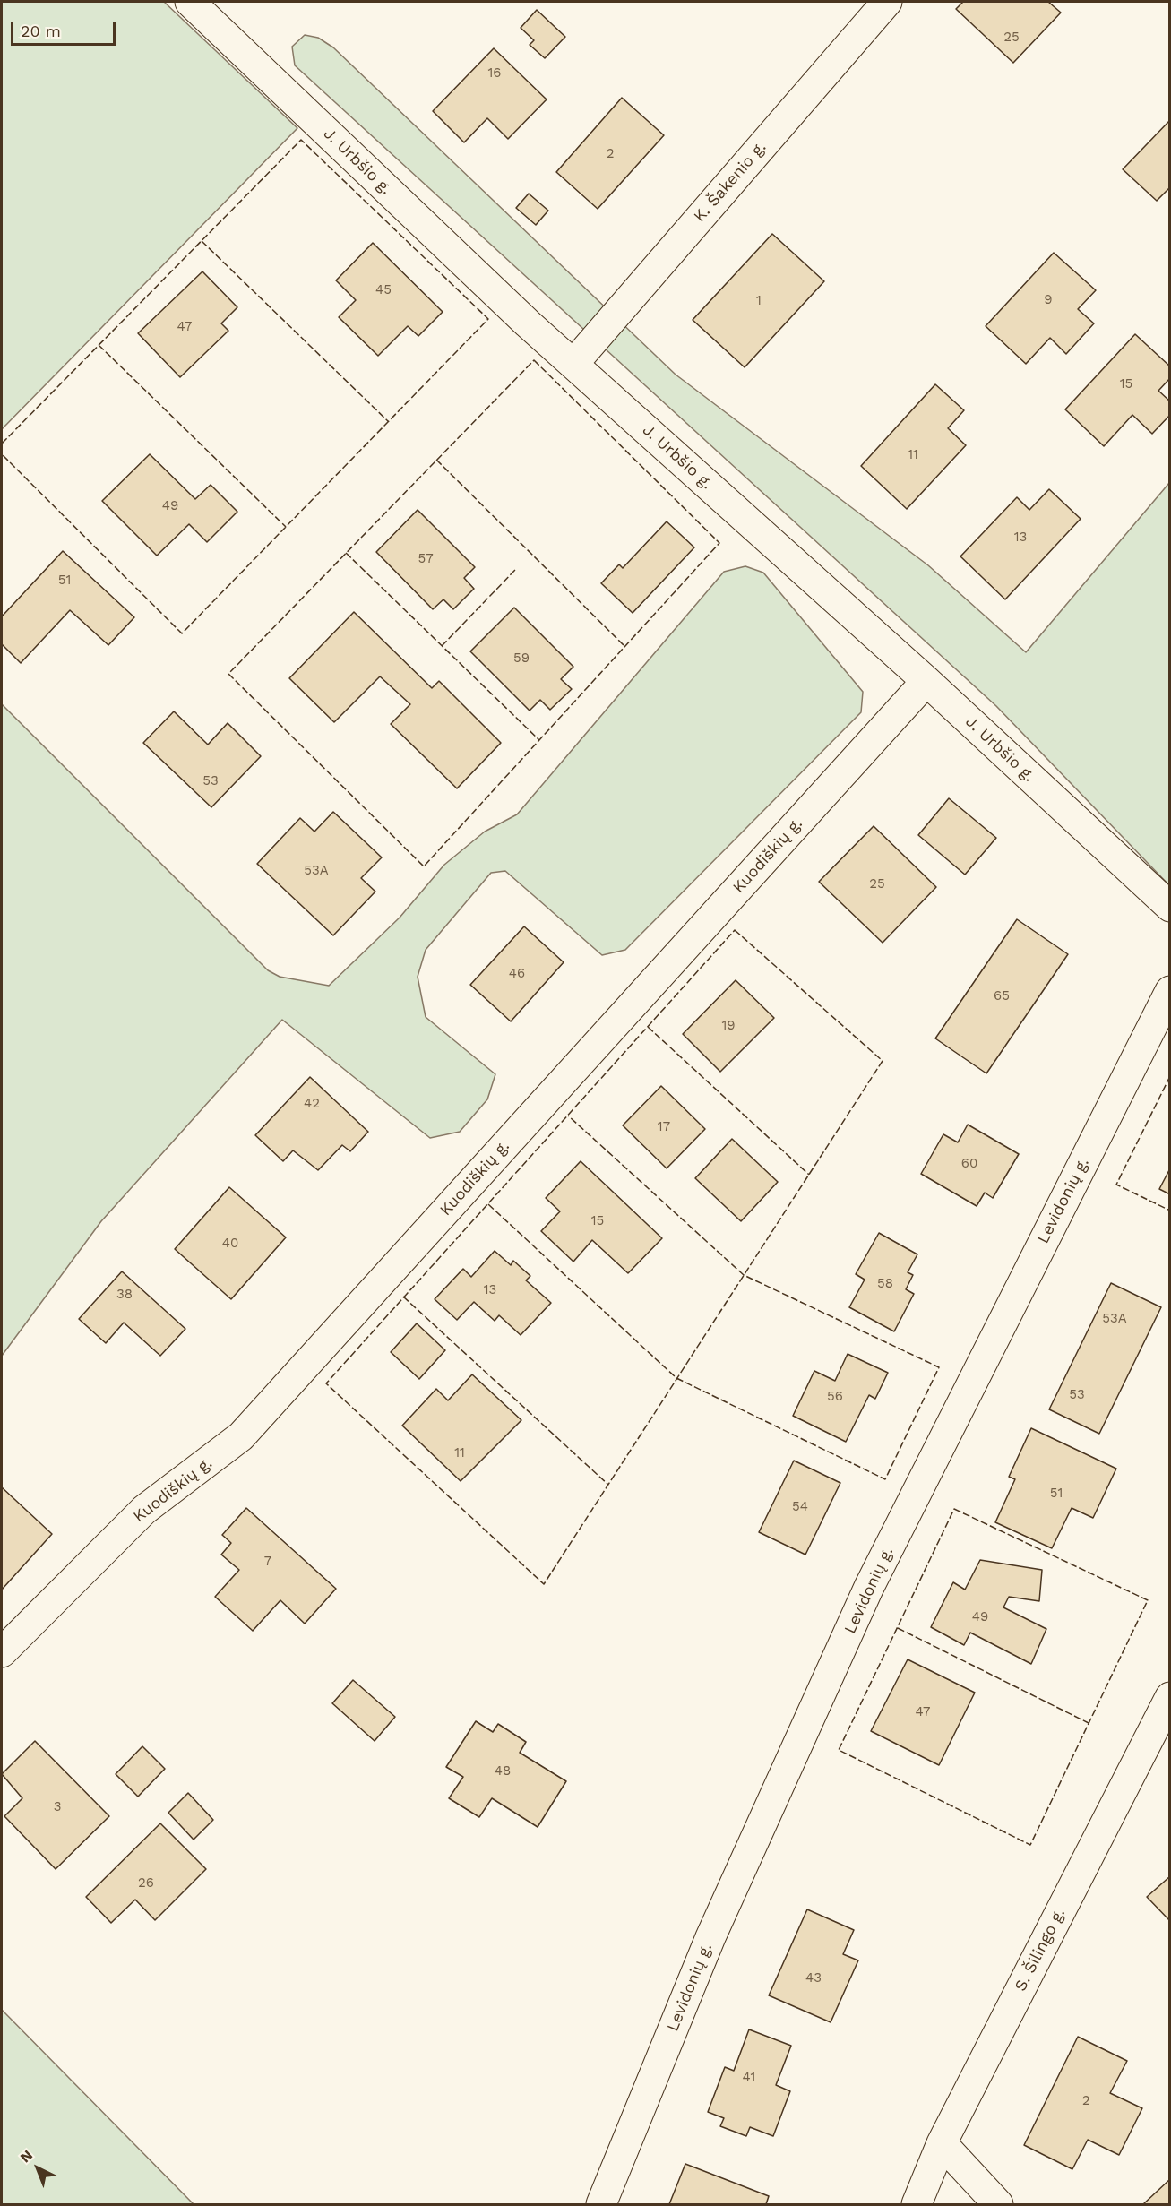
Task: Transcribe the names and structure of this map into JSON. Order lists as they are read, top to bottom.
{
  "streets": {
    "street": [
      "J. Urbšio g.",
      "K. Šakenio g.",
      "Kuodiškių g.",
      "Levidonių g.",
      "S. Šilingo g."
    ]
  },
  "crossings": [
    ["J. Urbšio g.", "K. Šakenio g."],
    ["J. Urbšio g.", "Kuodiškių g."]
  ],
  "house_numbers": [
    "25",
    "16",
    "2",
    "45",
    "9",
    "1",
    "47",
    "15",
    "11",
    "49",
    "13",
    "57",
    "51",
    "59",
    "53",
    "53A",
    "25",
    "46",
    "65",
    "19",
    "42",
    "17",
    "60",
    "15",
    "40",
    "58",
    "13",
    "38",
    "53A",
    "53",
    "56",
    "11",
    "51",
    "54",
    "7",
    "49",
    "47",
    "48",
    "3",
    "26",
    "43",
    "41",
    "2"
  ],
  "scale_bar": "20 m",
  "north": "top left"
}
